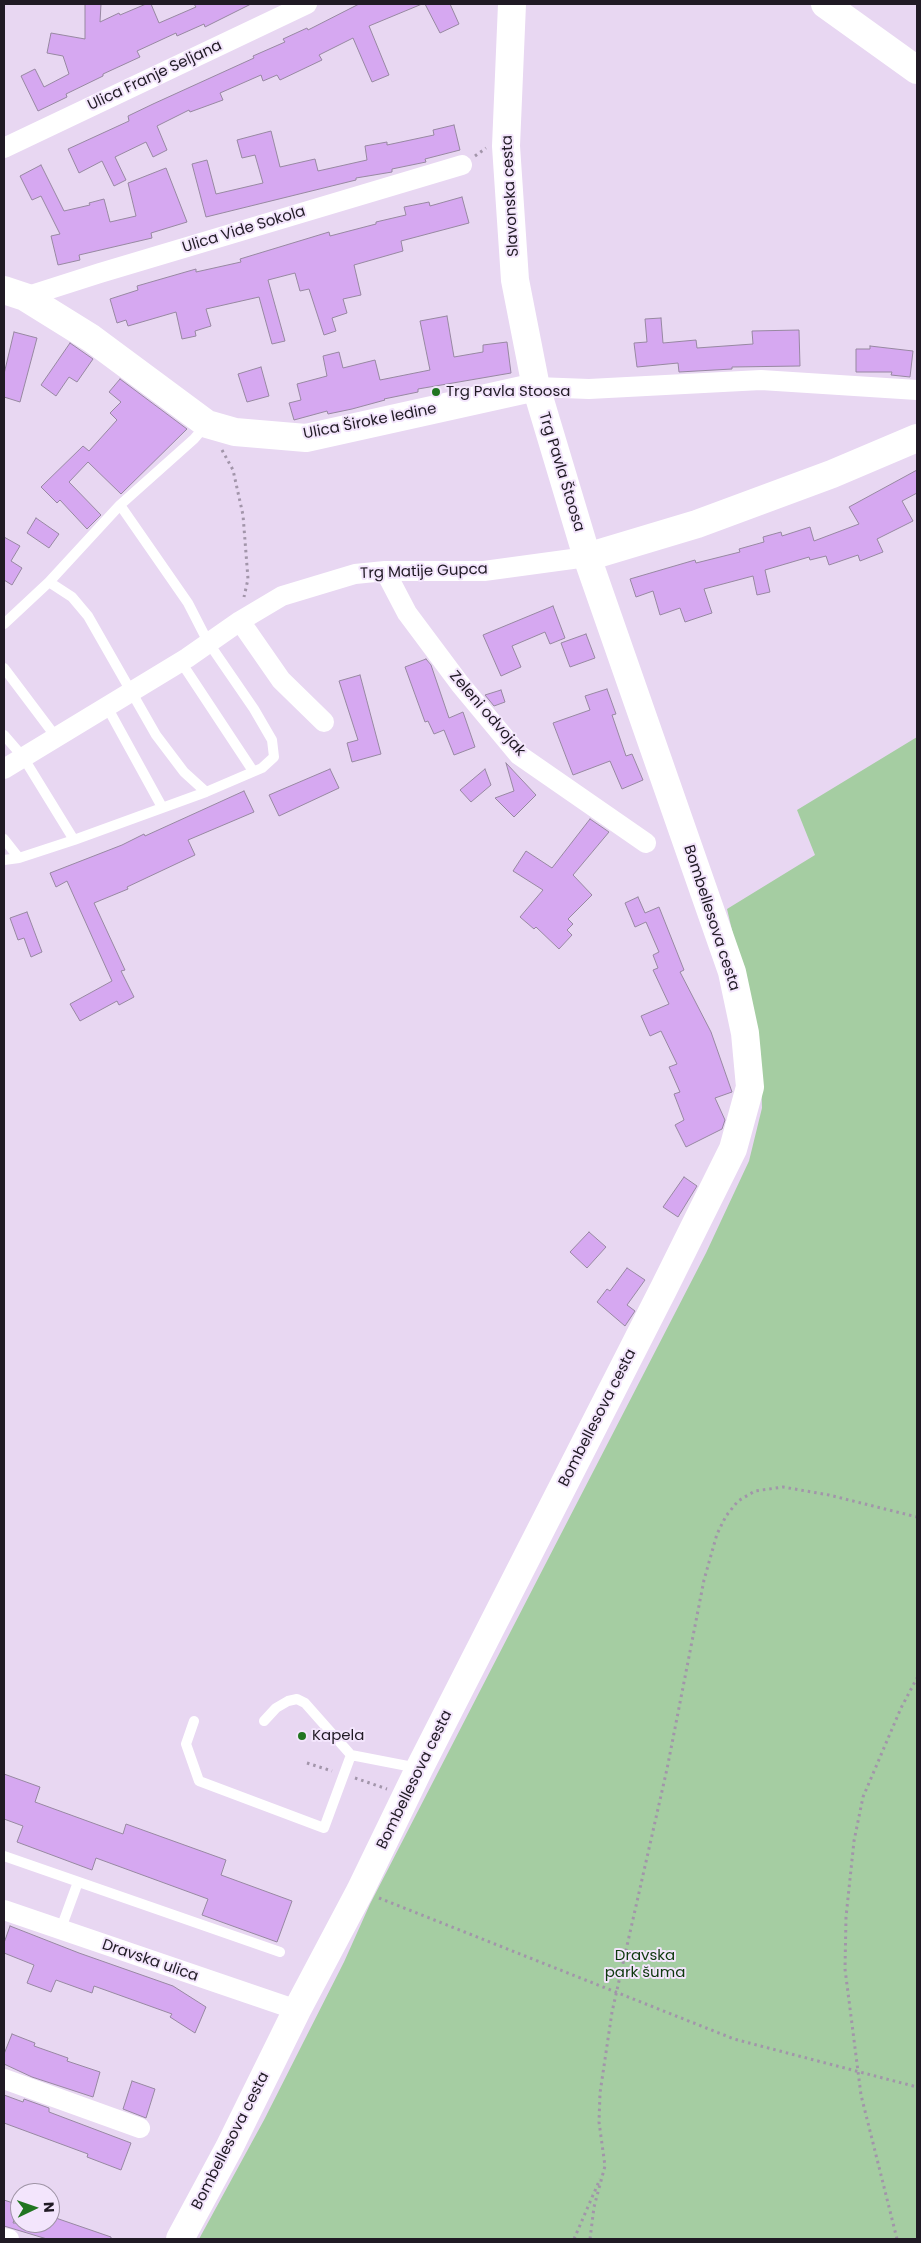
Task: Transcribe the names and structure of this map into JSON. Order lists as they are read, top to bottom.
{
  "streets": {
    "street": [
      "Ulica Franje Seljana",
      "Slavonska cesta",
      "Ulica Vide Sokola",
      "Ulica Široke ledine",
      "Trg Pavla Štoosa",
      "Trg Matije Gupca",
      "Zeleni odvojak",
      "Bombellesova cesta",
      "Dravska ulica"
    ]
  },
  "crossings": [
    ["Slavonska cesta", "Ulica Široke ledine"],
    ["Slavonska cesta", "Trg Pavla Štoosa"],
    ["Ulica Vide Sokola", "Ulica Široke ledine"],
    ["Ulica Široke ledine", "Trg Pavla Štoosa"],
    ["Trg Pavla Štoosa", "Trg Matije Gupca"],
    ["Trg Pavla Štoosa", "Bombellesova cesta"],
    ["Trg Matije Gupca", "Zeleni odvojak"],
    ["Trg Matije Gupca", "Bombellesova cesta"],
    ["Bombellesova cesta", "Dravska ulica"]
  ],
  "parks": ["Dravska park šuma"],
  "places": ["Trg Pavla Stoosa", "Kapela"],
  "north": "right"
}
